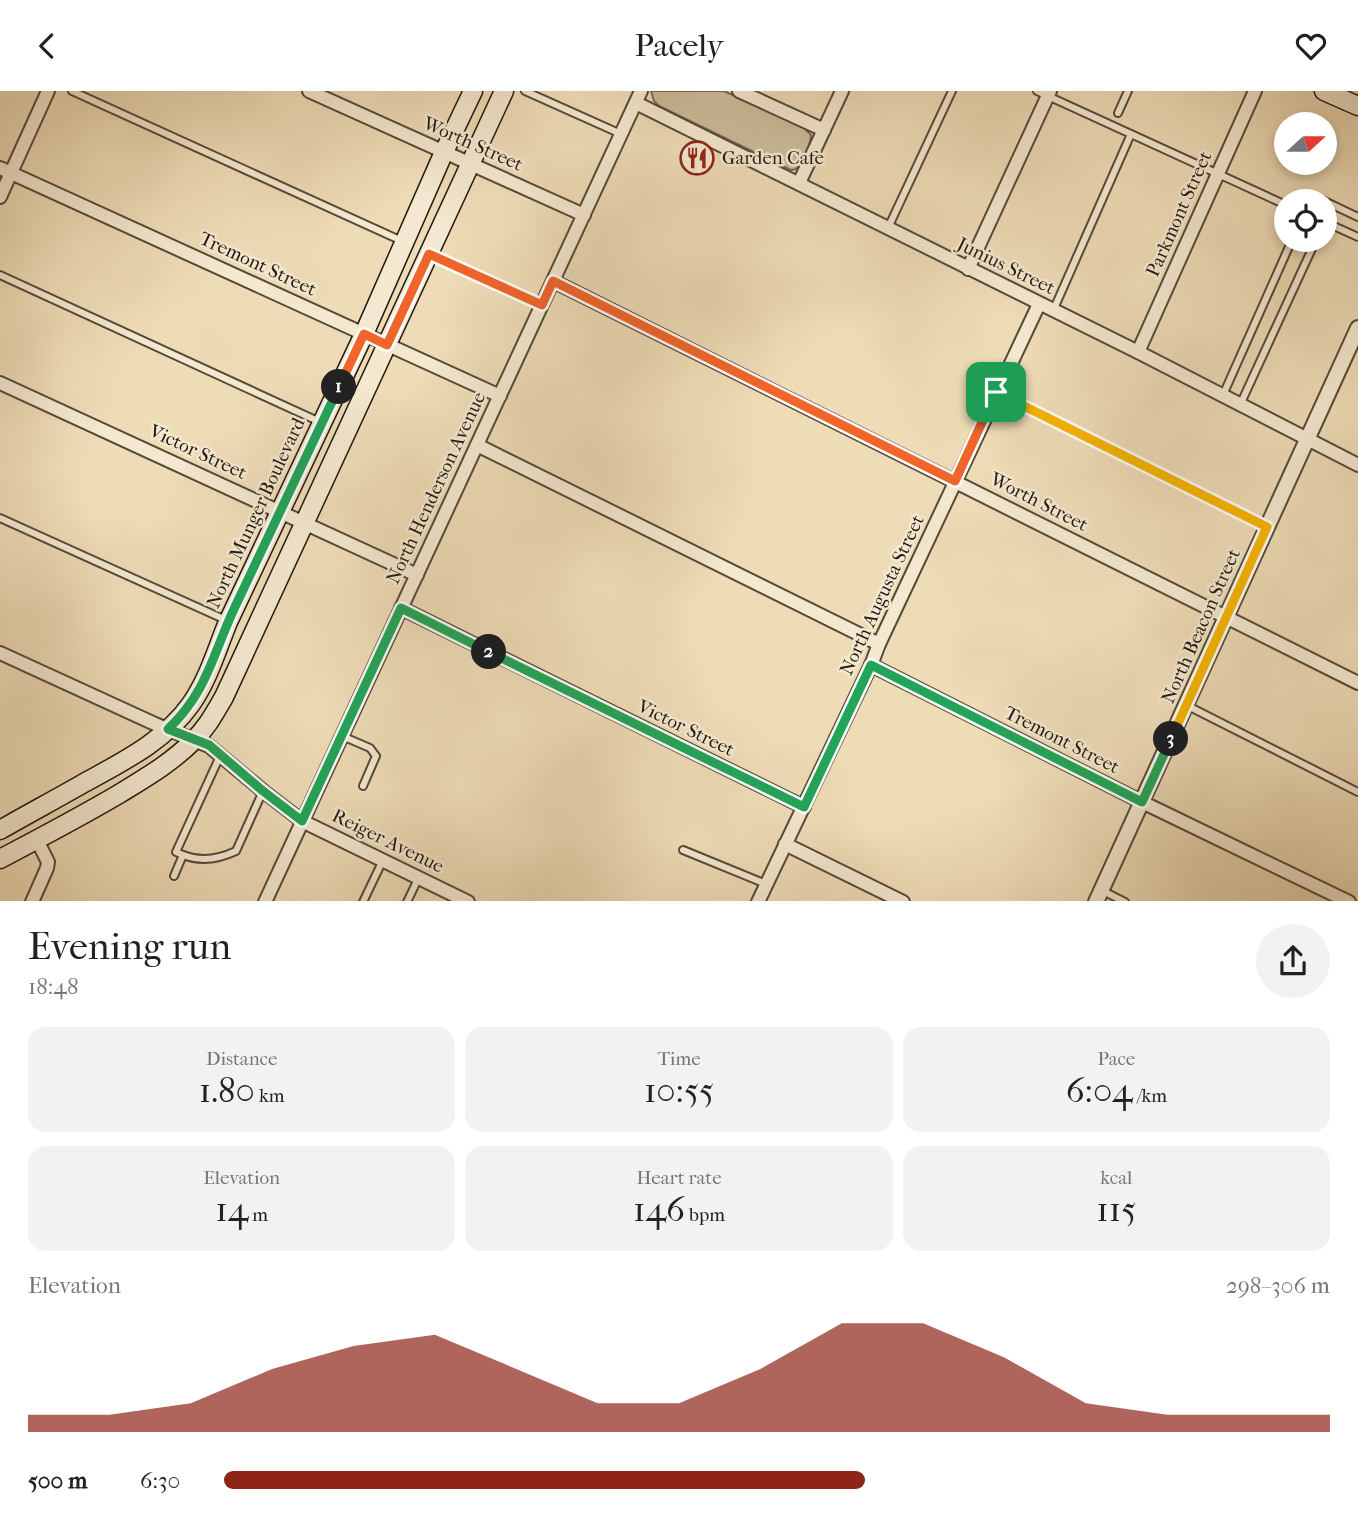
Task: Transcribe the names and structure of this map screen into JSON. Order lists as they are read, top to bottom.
{
  "streets": {
    "main road": ["North Munger Boulevard"],
    "street": [
      "Worth Street",
      "Parkmont Street",
      "Tremont Street",
      "Junius Street",
      "Victor Street",
      "North Henderson Avenue",
      "North Augusta Street",
      "North Beacon Street",
      "Reiger Avenue"
    ]
  },
  "crossings": [
    ["Worth Street", "North Henderson Avenue"],
    ["Worth Street", "North Munger Boulevard"],
    ["Worth Street", "North Augusta Street"],
    ["Worth Street", "North Beacon Street"],
    ["Parkmont Street", "Junius Street"],
    ["Tremont Street", "North Henderson Avenue"],
    ["Tremont Street", "North Munger Boulevard"],
    ["Tremont Street", "North Augusta Street"],
    ["Tremont Street", "North Beacon Street"],
    ["Junius Street", "North Henderson Avenue"],
    ["Junius Street", "North Augusta Street"],
    ["Junius Street", "North Beacon Street"],
    ["Victor Street", "North Henderson Avenue"],
    ["Victor Street", "North Munger Boulevard"],
    ["Victor Street", "North Augusta Street"],
    ["North Henderson Avenue", "Reiger Avenue"],
    ["North Munger Boulevard", "Reiger Avenue"]
  ],
  "places": {
    "restaurant": ["Garden Cafe"]
  },
  "north": "right",
  "page": {
    "header": "Pacely",
    "pins": ["1", "2", "3"],
    "heading": ["Evening run", "18:48"],
    "stats": [
      ["Distance", "1.80 km"],
      ["Time", "10:55"],
      ["Pace", "6:04 /km"],
      ["Elevation", "14 m"],
      ["Heart rate", "146 bpm"],
      ["kcal", "115"]
    ],
    "chart": ["Elevation", "298–306 m"],
    "list": [
      {
        "name": "500 m",
        "note": "6:30"
      }
    ]
  }
}
